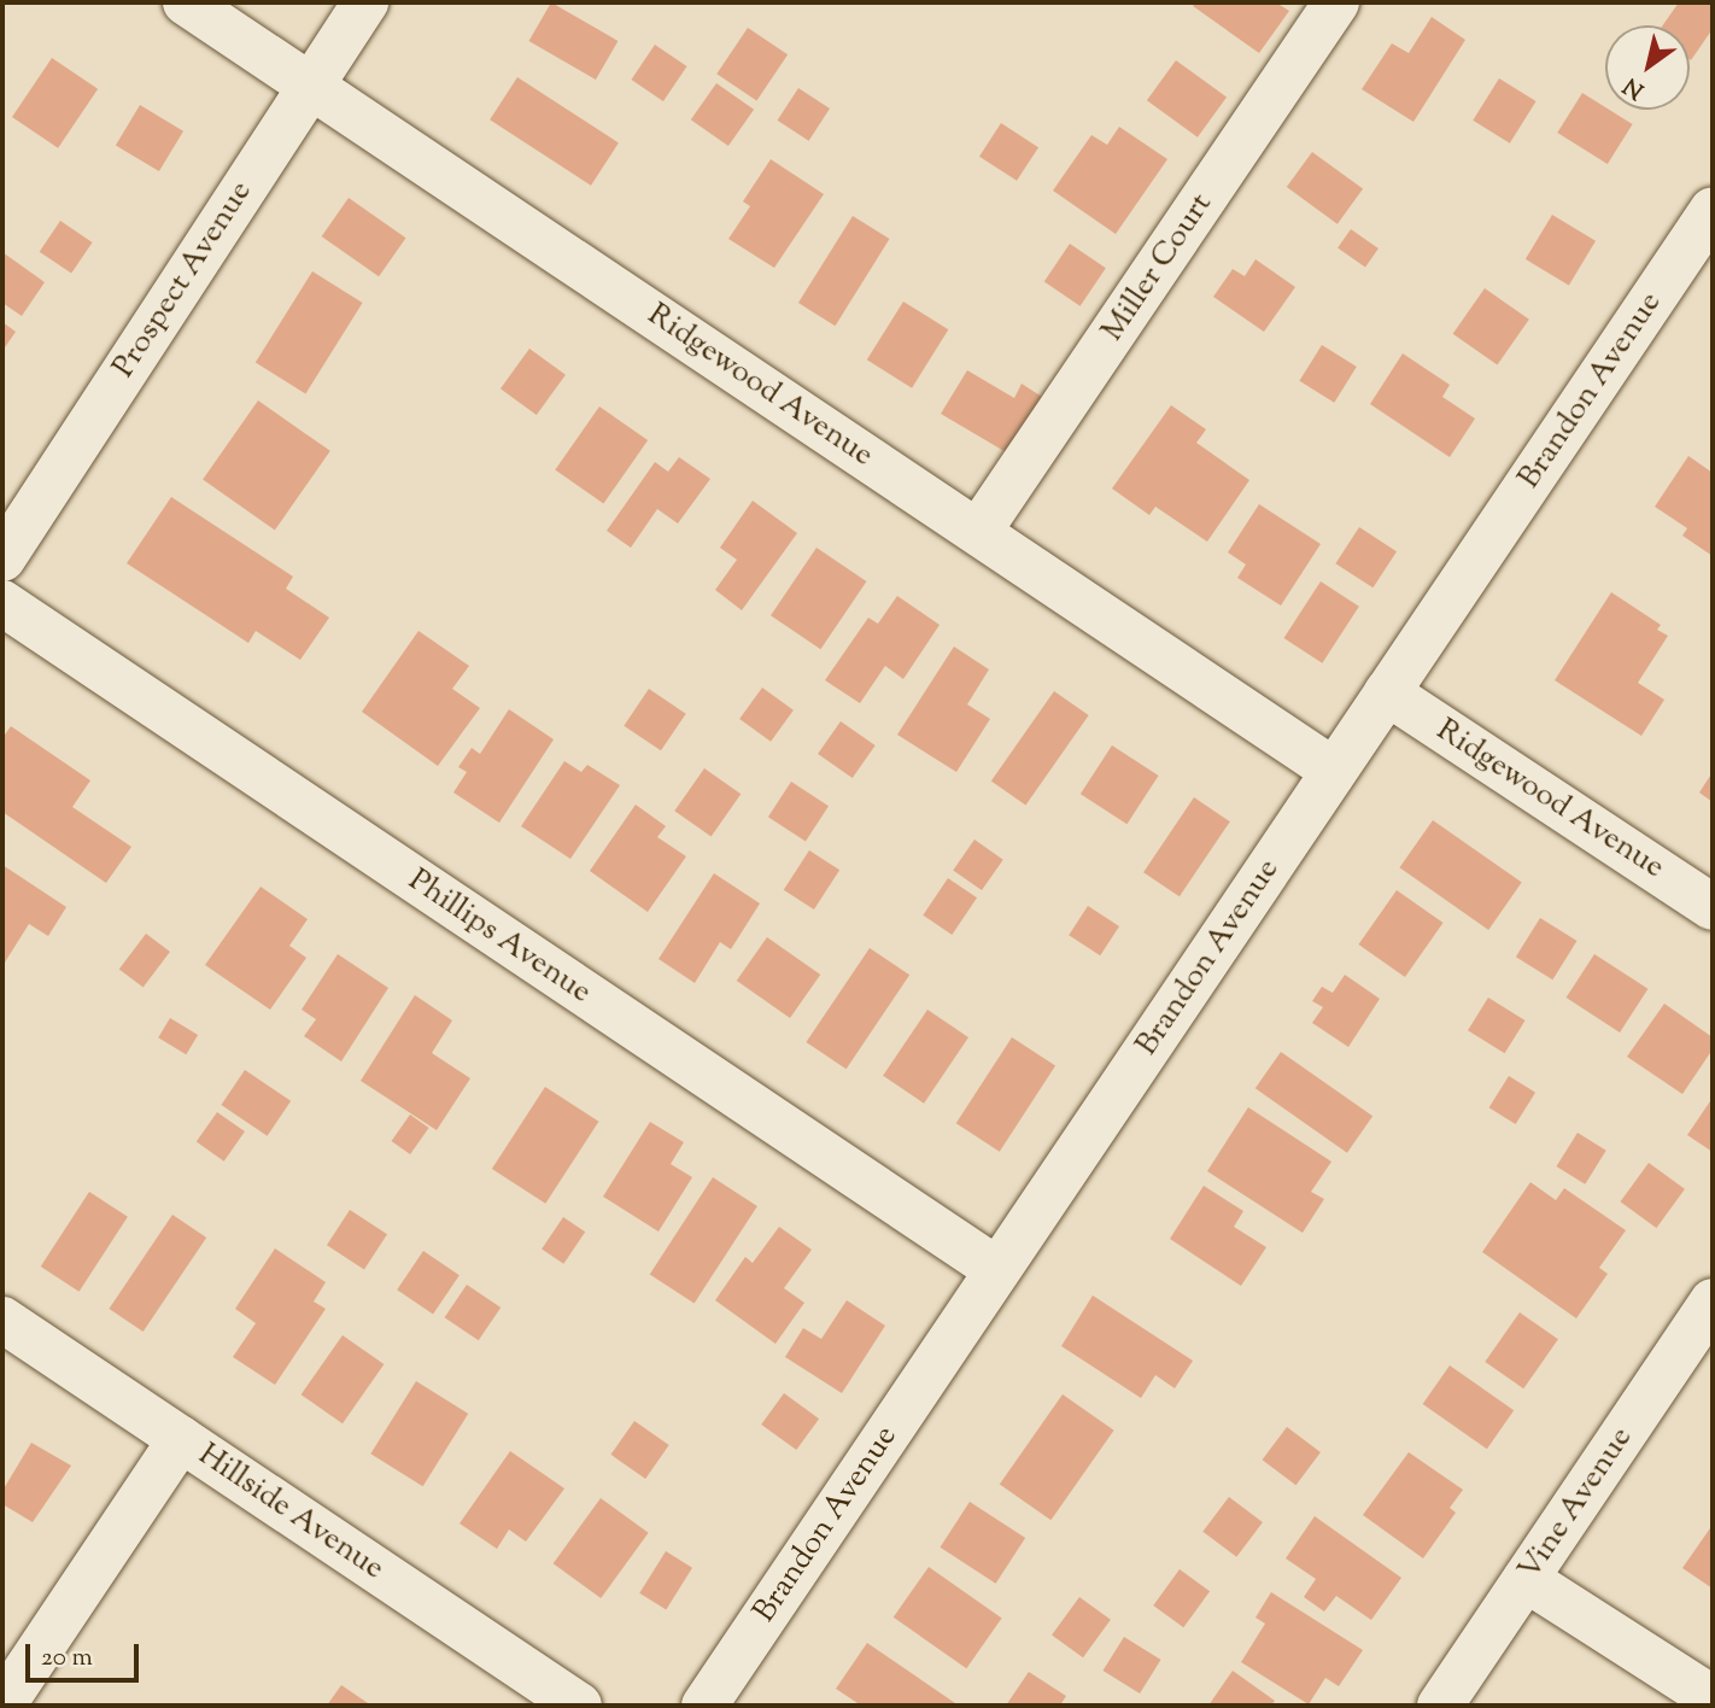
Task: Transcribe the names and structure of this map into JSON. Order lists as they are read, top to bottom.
{
  "streets": {
    "street": [
      "Miller Court",
      "Prospect Avenue",
      "Ridgewood Avenue",
      "Brandon Avenue",
      "Phillips Avenue",
      "Vine Avenue",
      "Hillside Avenue"
    ]
  },
  "crossings": [
    ["Miller Court", "Ridgewood Avenue"],
    ["Prospect Avenue", "Ridgewood Avenue"],
    ["Ridgewood Avenue", "Brandon Avenue"],
    ["Brandon Avenue", "Phillips Avenue"]
  ],
  "scale_bar": "20 m",
  "north": "bottom left"
}
